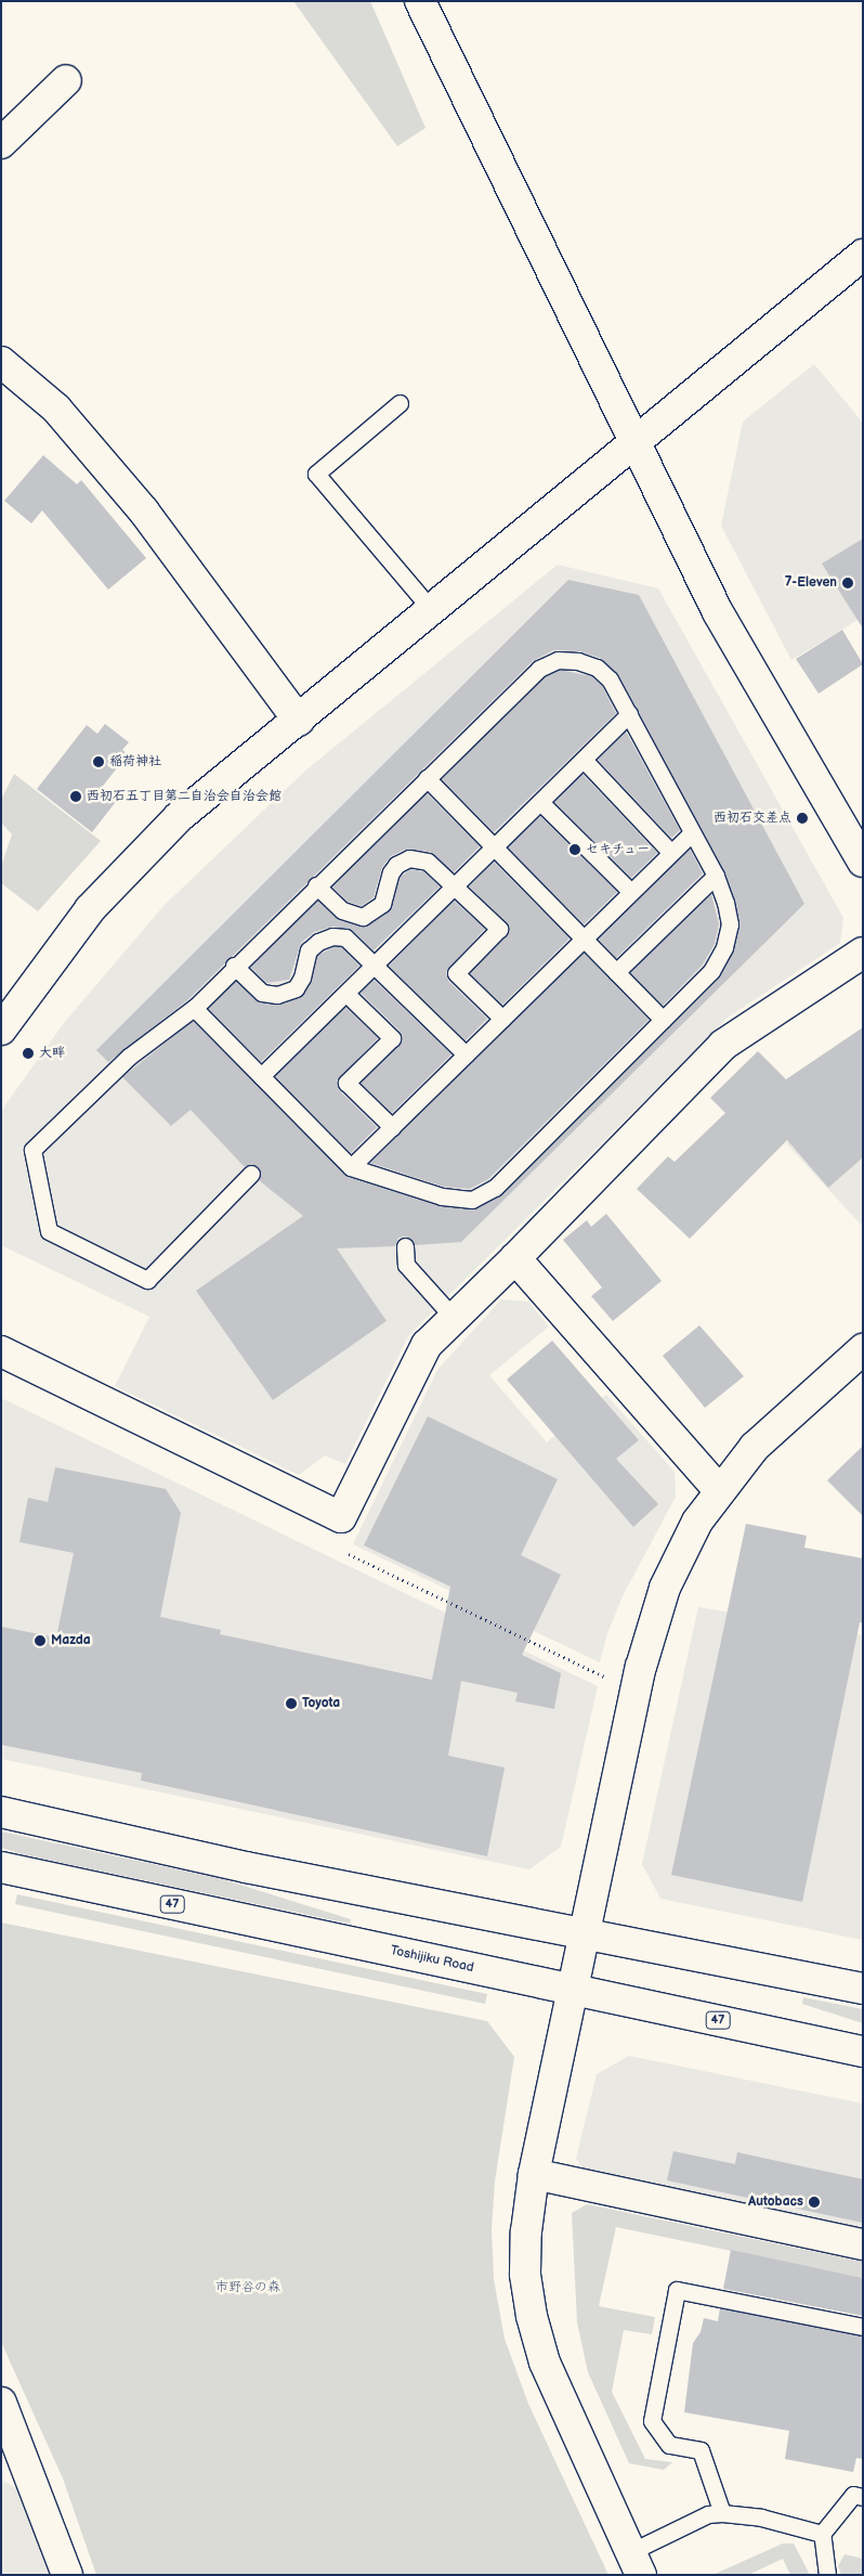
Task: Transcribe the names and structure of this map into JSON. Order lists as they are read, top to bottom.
{
  "streets": {
    "street": ["47", "Toshijiku Road"]
  },
  "parks": ["市野谷の森"],
  "places": [
    "7-Eleven",
    "稲荷神社",
    "西初石五丁目第二自治会自治会館",
    "西初石交差点",
    "セキチュー",
    "大畔",
    "Mazda",
    "Toyota",
    "Autobacs"
  ]
}
